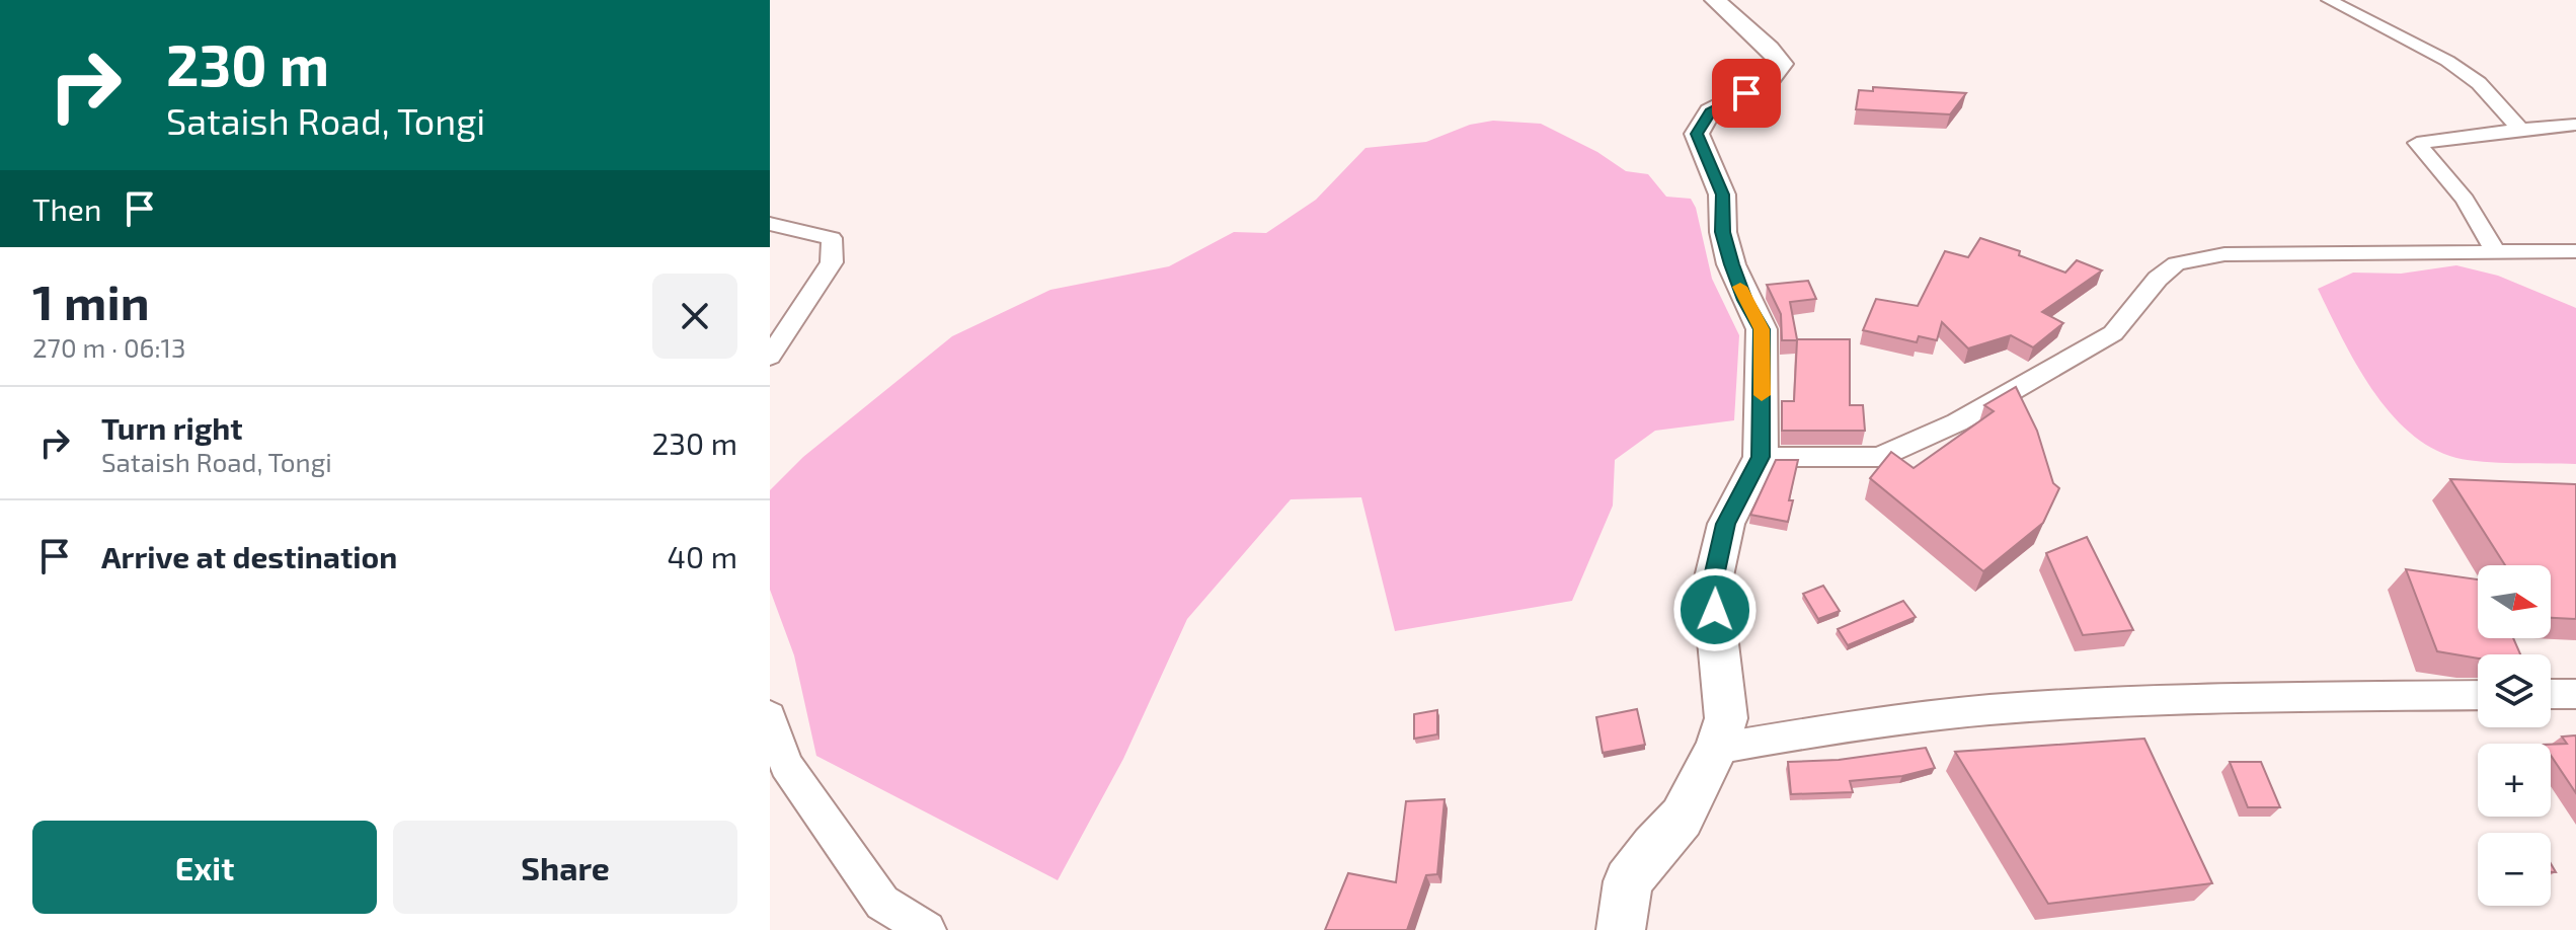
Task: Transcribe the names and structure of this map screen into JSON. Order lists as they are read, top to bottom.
{
  "north": "right",
  "page": {
    "turn": ["230 m", "Sataish Road, Tongi"],
    "then": "Then",
    "heading": ["1 min", "270 m · 06:13"],
    "list": [
      {
        "name": "Turn right",
        "note": "Sataish Road, Tongi",
        "value": "230 m"
      },
      {
        "name": "Arrive at destination",
        "value": "40 m"
      }
    ],
    "map_buttons": ["+", "−"],
    "buttons": ["Exit", "Share"]
  }
}
